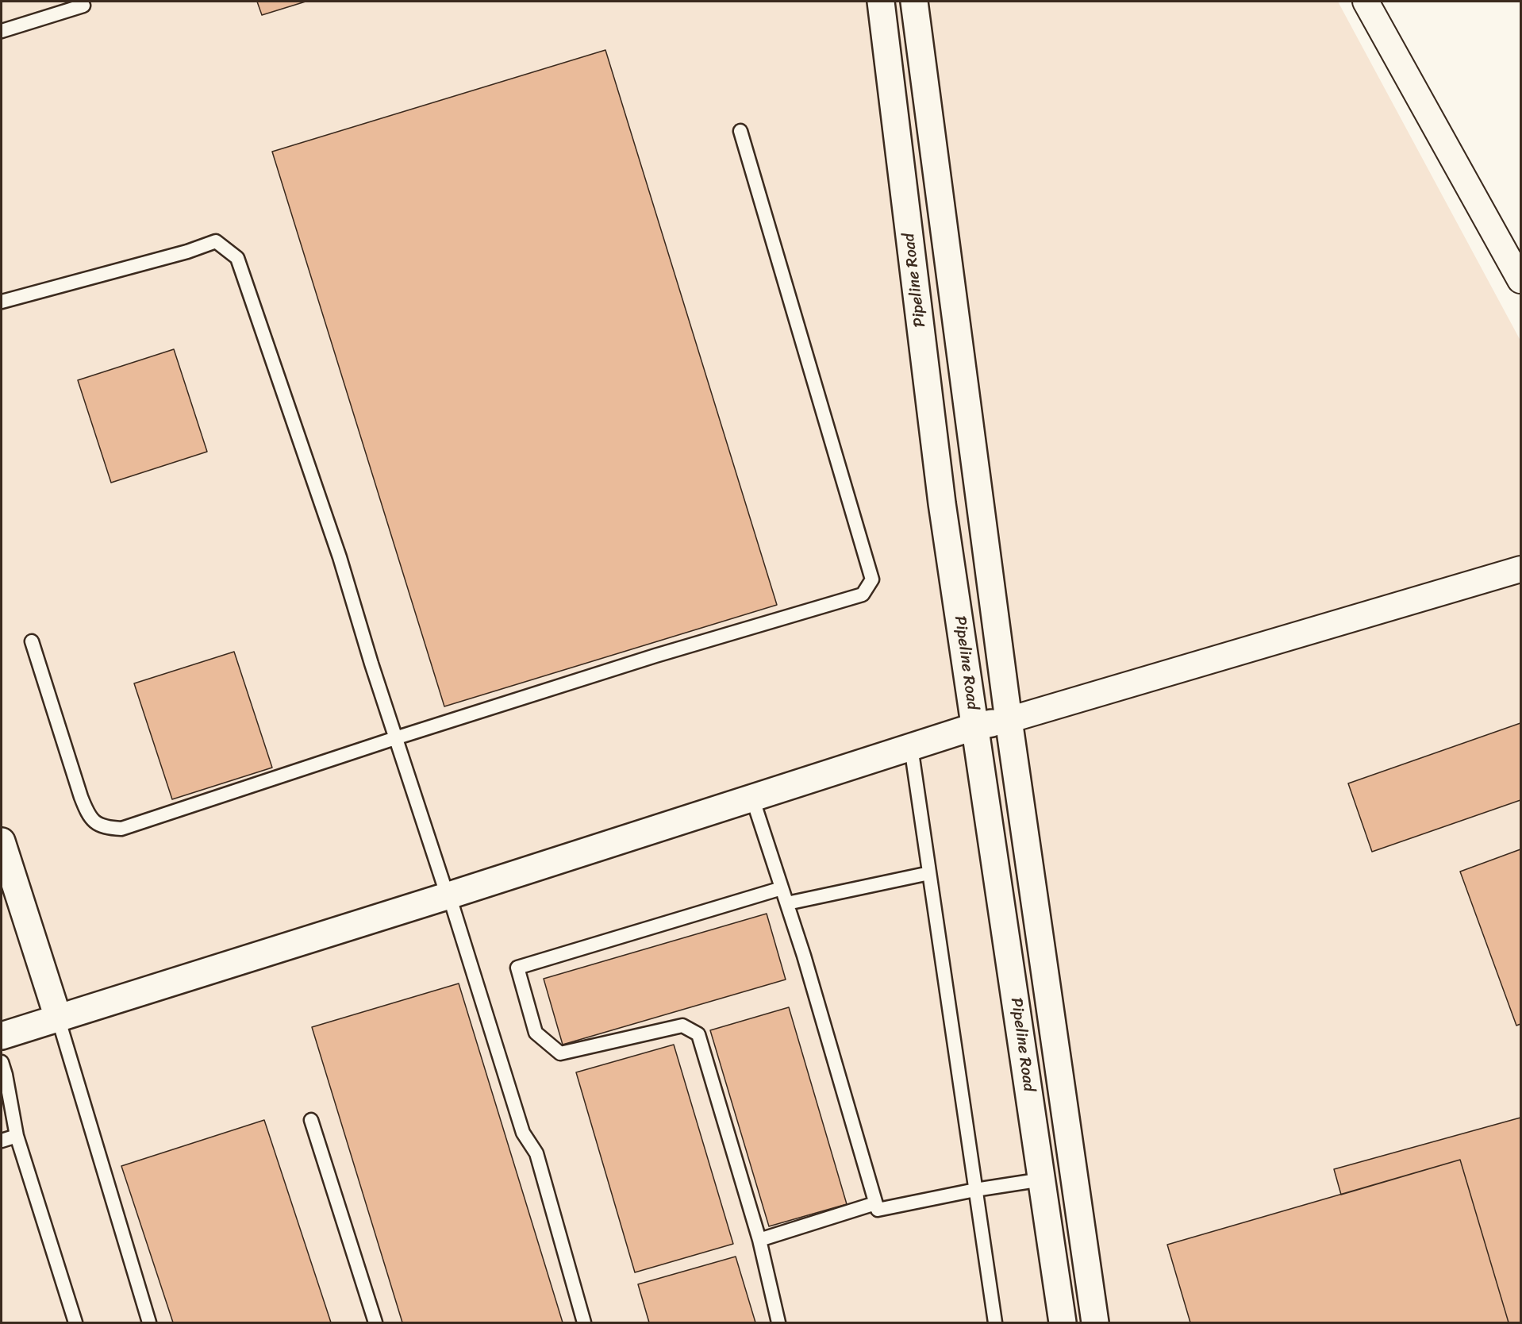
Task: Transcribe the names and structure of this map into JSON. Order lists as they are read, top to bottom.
{
  "streets": {
    "main road": ["Pipeline Road"]
  }
}
